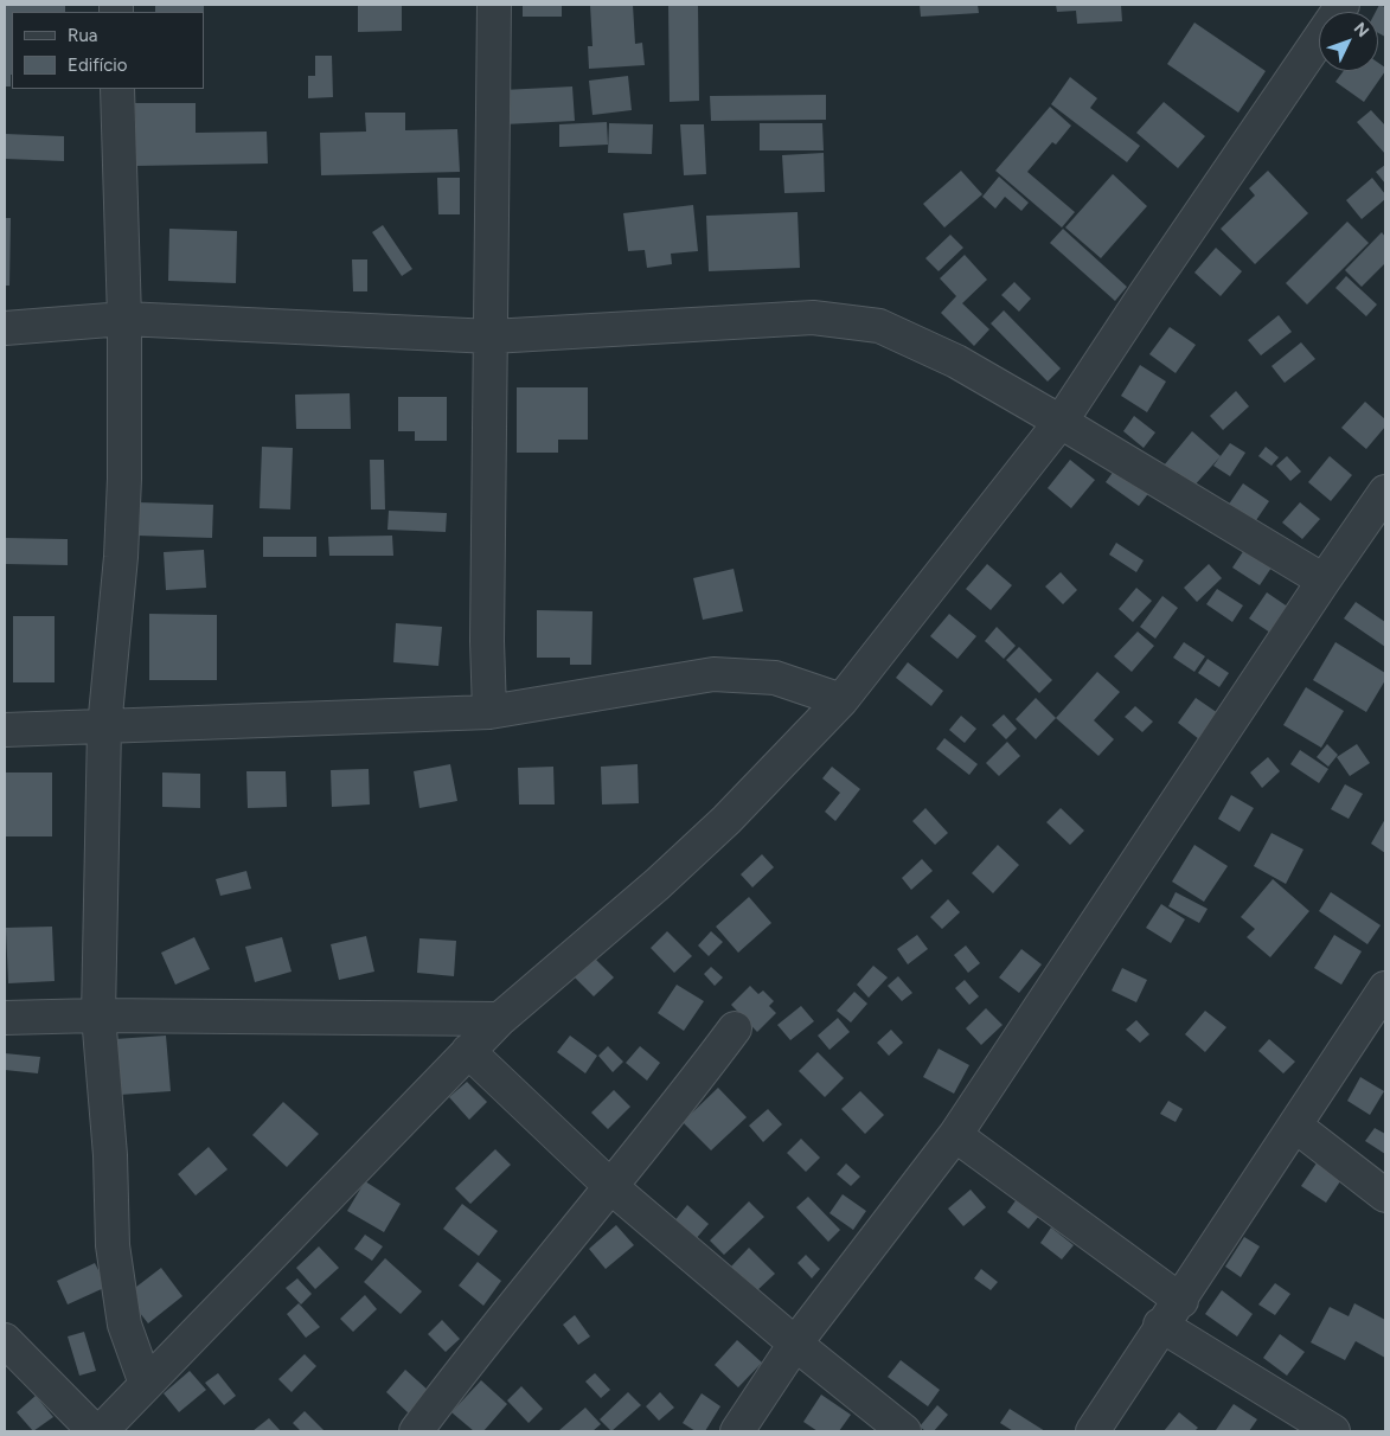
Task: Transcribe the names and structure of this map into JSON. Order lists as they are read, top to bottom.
{
  "legend": ["Rua", "Edifício"],
  "north": "top right"
}
